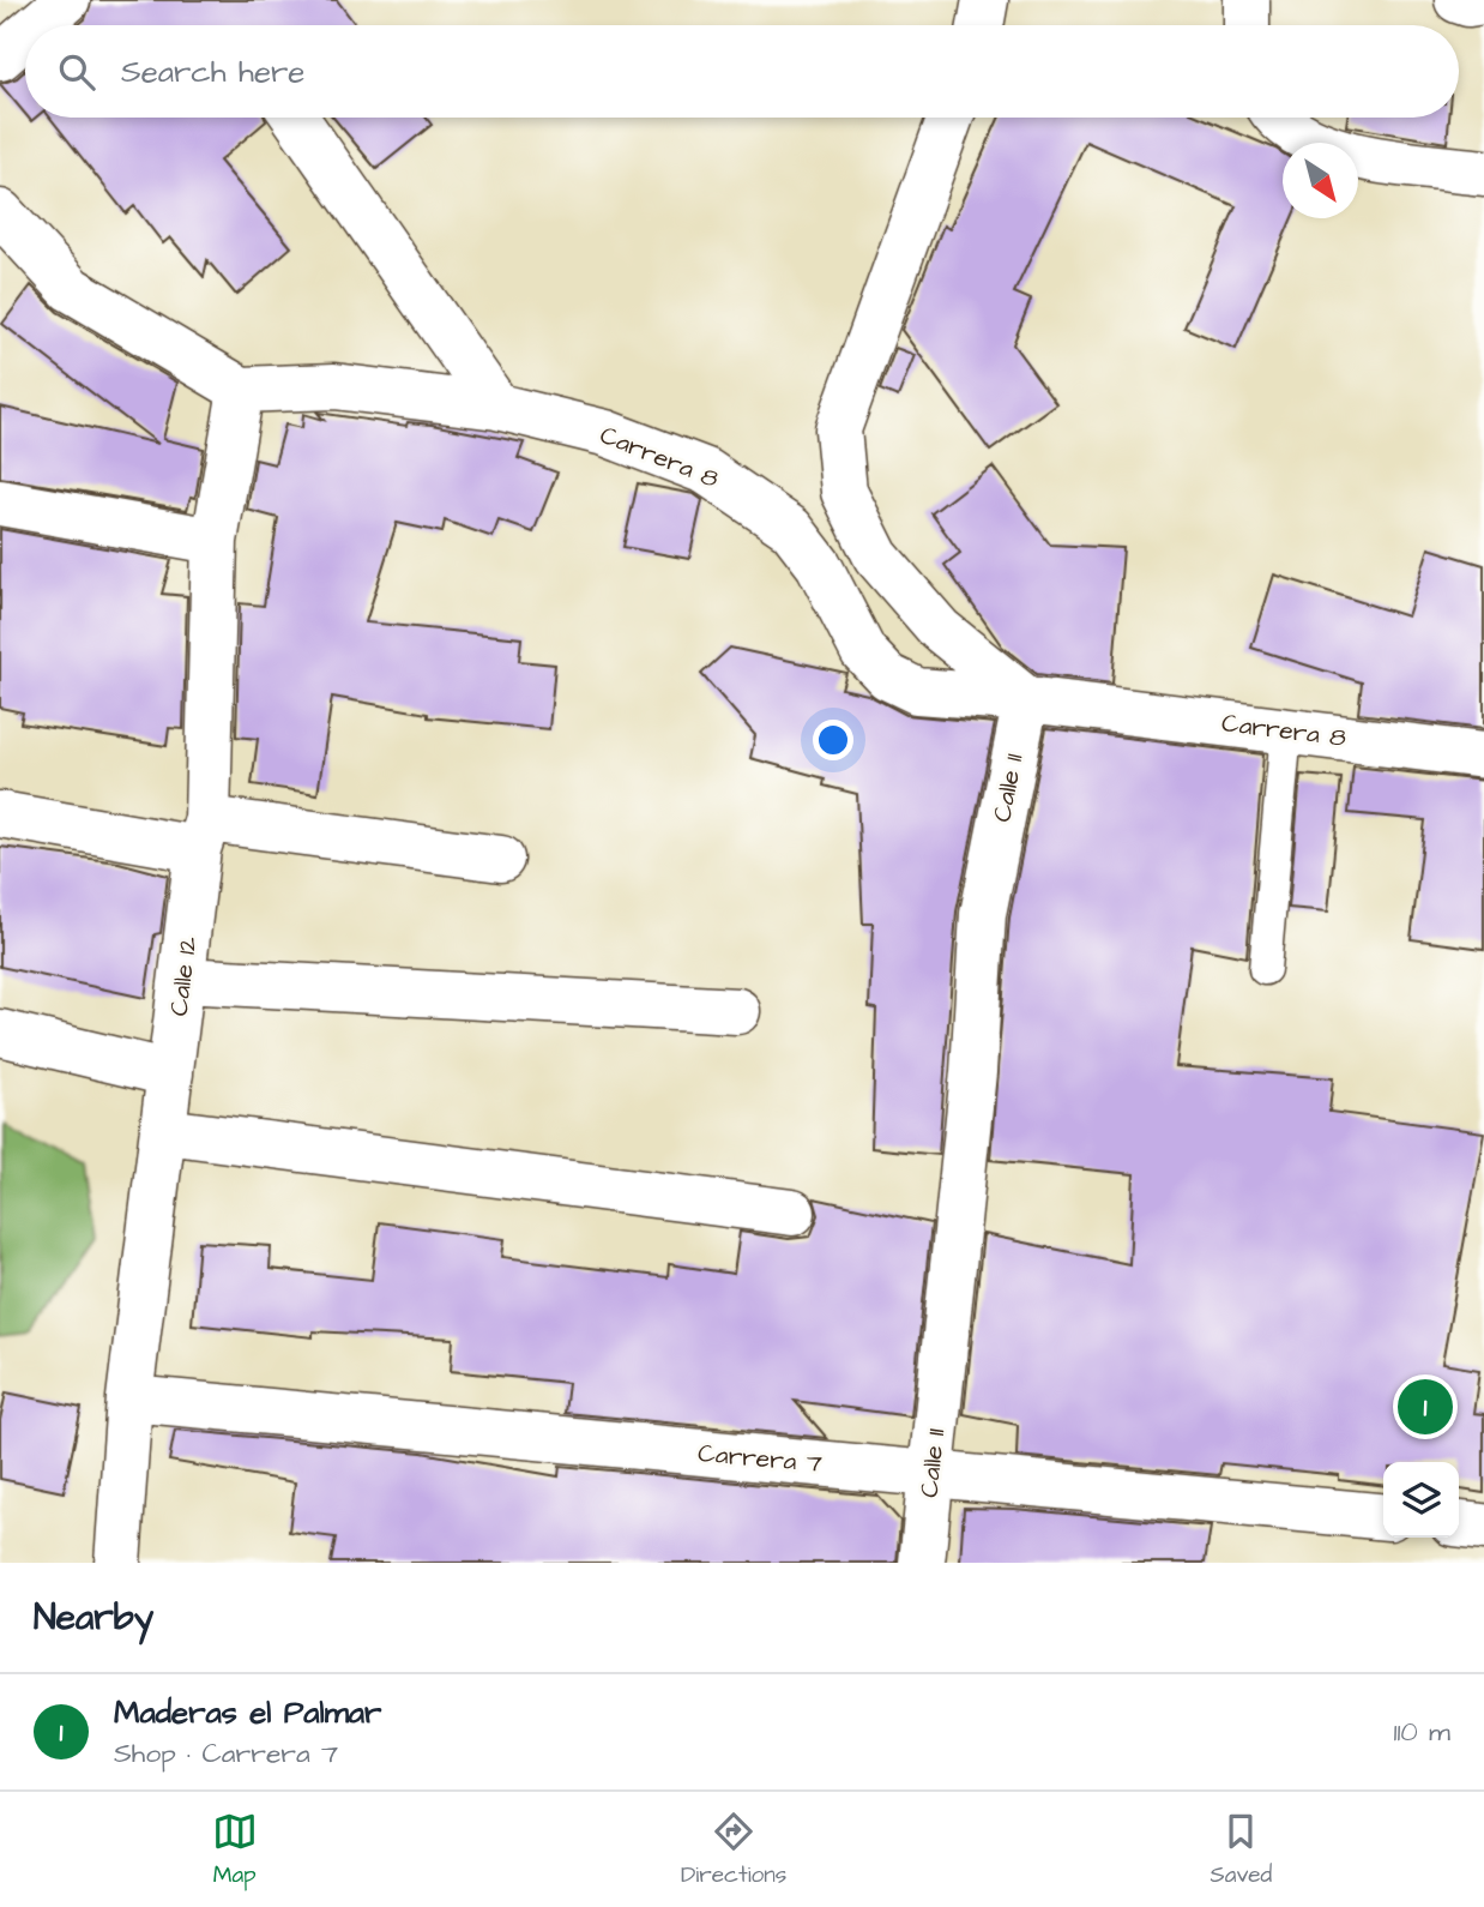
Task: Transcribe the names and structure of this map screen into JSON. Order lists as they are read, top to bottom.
{
  "streets": {
    "street": [
      "Carrera 8",
      "Calle 11",
      "Calle 12",
      "Carrera 7"
    ]
  },
  "crossings": [
    ["Carrera 8", "Calle 11"],
    ["Carrera 8", "Calle 12"],
    ["Calle 11", "Carrera 7"],
    ["Calle 12", "Carrera 7"]
  ],
  "north": "bottom right",
  "page": {
    "search": "Search here",
    "pins": "1",
    "heading": "Nearby",
    "list": [
      {
        "mark": "1",
        "name": "Maderas el Palmar",
        "note": "Shop · Carrera 7",
        "value": "110 m"
      }
    ],
    "nav": ["Map", "Directions", "Saved"]
  }
}
